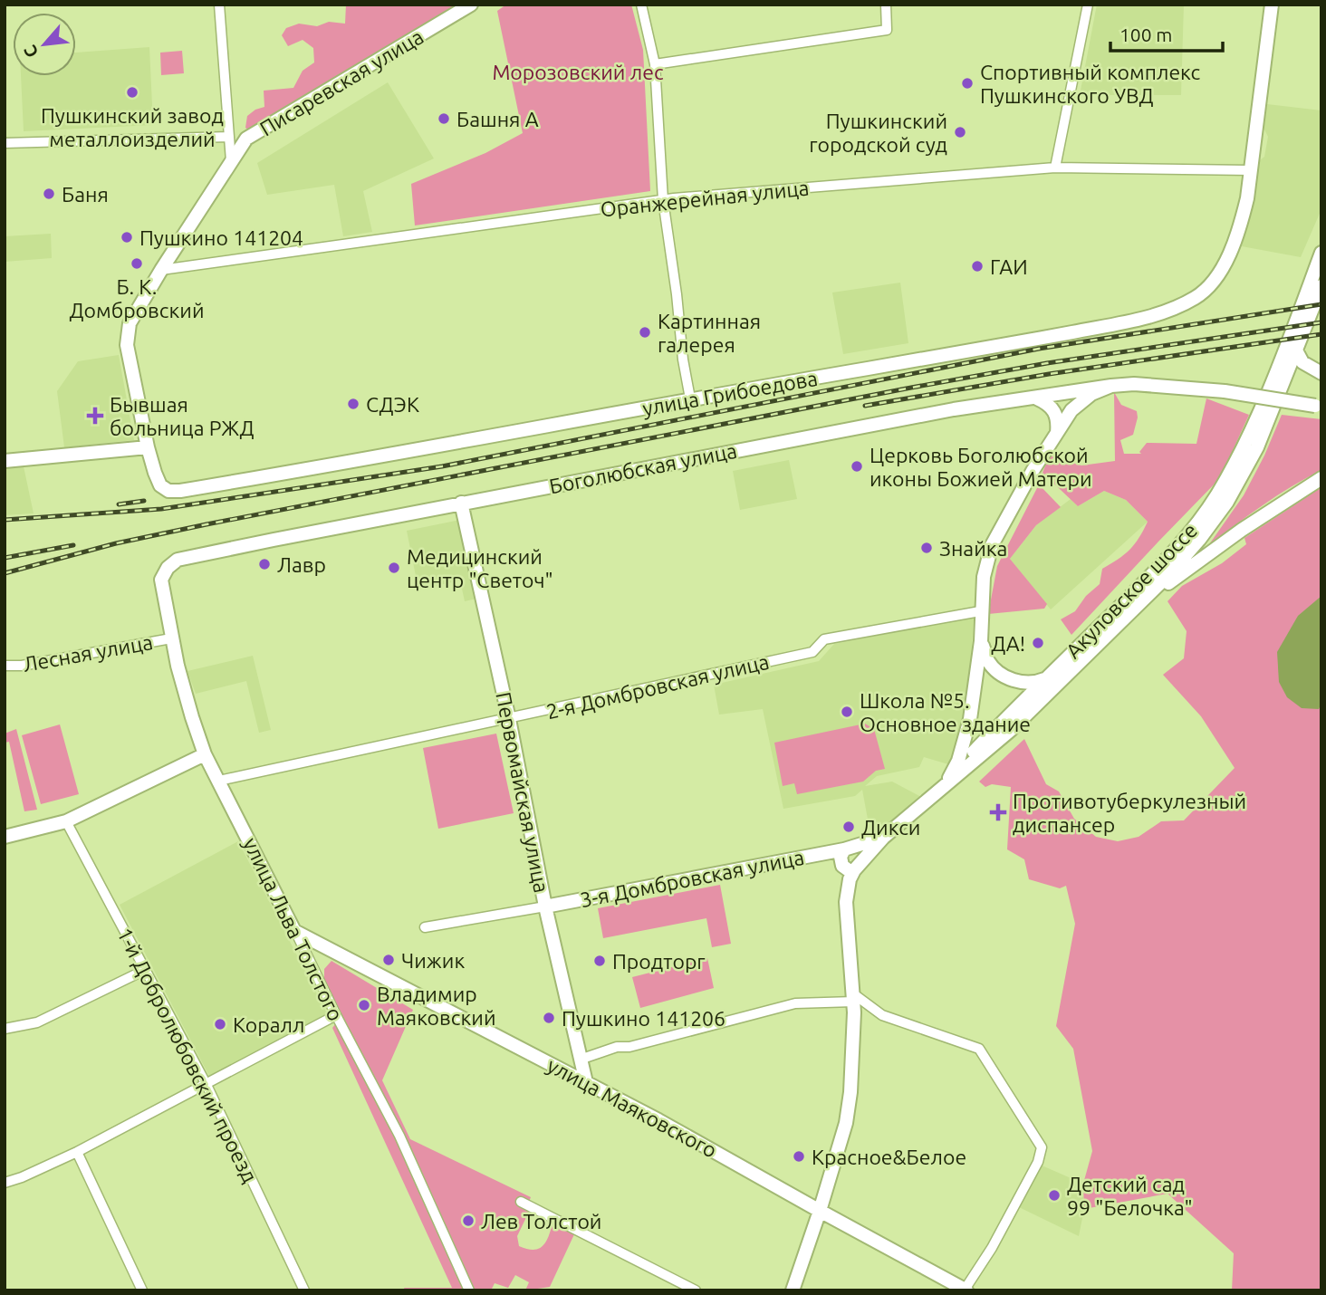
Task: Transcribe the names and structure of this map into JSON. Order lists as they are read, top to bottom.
{
  "streets": {
    "street": [
      "Писаревская улица",
      "Оранжерейная улица",
      "улица Грибоедова",
      "Боголюбская улица",
      "Акуловское шоссе",
      "Лесная улица",
      "2-я Домбровская улица",
      "Первомайская улица",
      "3-я Домбровская улица",
      "улица Льва Толстого",
      "1-й Добролюбовский проезд",
      "улица Маяковского"
    ]
  },
  "crossings": [
    ["Писаревская улица", "Оранжерейная улица"],
    ["Писаревская улица", "улица Грибоедова"],
    ["Оранжерейная улица", "улица Грибоедова"],
    ["Боголюбская улица", "Первомайская улица"],
    ["Боголюбская улица", "улица Льва Толстого"],
    ["Акуловское шоссе", "3-я Домбровская улица"],
    ["Акуловское шоссе", "улица Маяковского"],
    ["Лесная улица", "улица Льва Толстого"],
    ["2-я Домбровская улица", "Первомайская улица"],
    ["2-я Домбровская улица", "улица Льва Толстого"],
    ["Первомайская улица", "3-я Домбровская улица"],
    ["Первомайская улица", "улица Маяковского"],
    ["улица Льва Толстого", "улица Маяковского"]
  ],
  "parks": ["Морозовский лес"],
  "places": {
    "other": [
      "Спортивный комплекс Пушкинского УВД",
      "Пушкинский завод металлоизделий",
      "Башня А",
      "Пушкинский городской суд",
      "Баня",
      "Пушкино 141204",
      "Б. К. Домбровский",
      "ГАИ",
      "Картинная галерея",
      "СДЭК",
      "Церковь Боголюбской иконы Божией Матери",
      "Знайка",
      "Лавр",
      "Медицинский центр \"Светоч\"",
      "ДА!",
      "Школа №5. Основное здание",
      "Дикси",
      "Чижик",
      "Продторг",
      "Владимир Маяковский",
      "Пушкино 141206",
      "Коралл",
      "Красное&Белое",
      "Детский сад 99 \"Белочка\"",
      "Лев Толстой"
    ],
    "health": ["Бывшая больница РЖД", "Противотуберкулезный диспансер"]
  },
  "scale_bar": "100 m",
  "north": "bottom left"
}
